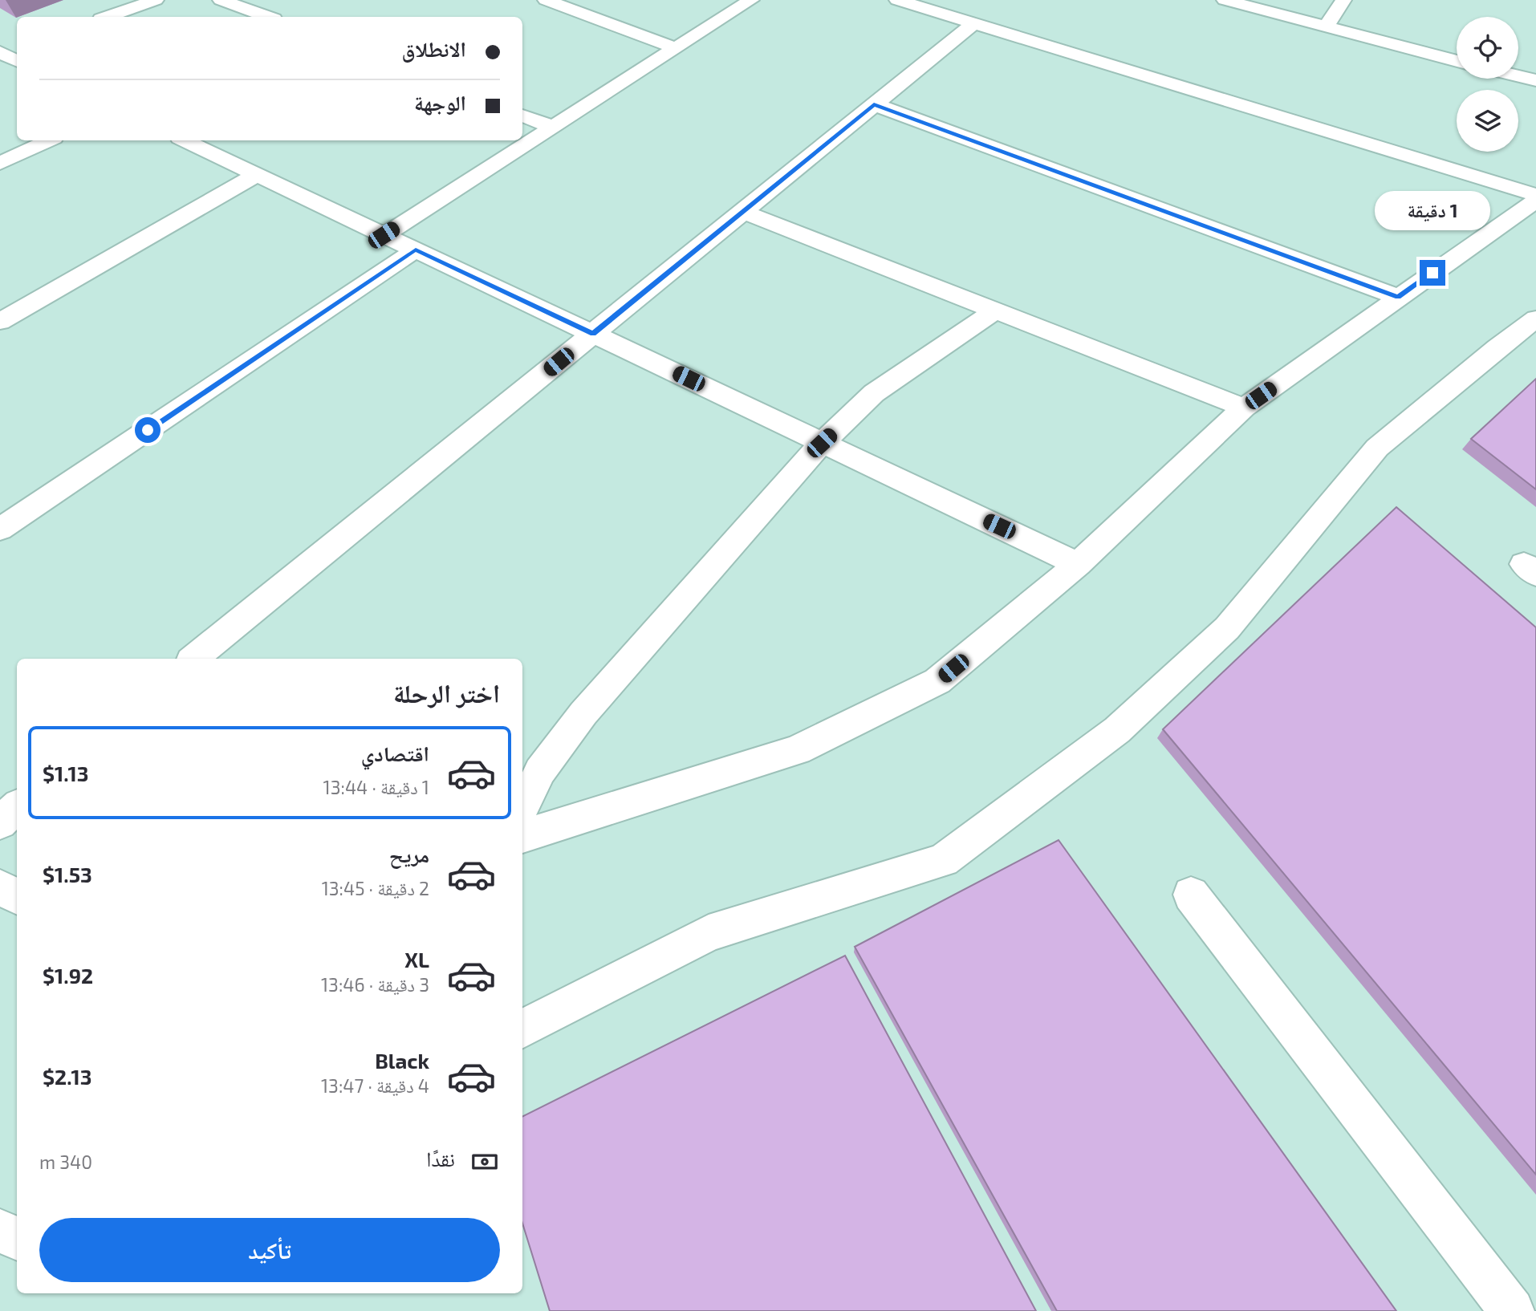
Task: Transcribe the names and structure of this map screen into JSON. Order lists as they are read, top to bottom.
{
  "page": {
    "banner": ["الانطلاق", "الوجهة"],
    "bubble": "1 دقيقة",
    "heading": "اختر الرحلة",
    "list": [
      {
        "name": "اقتصادي",
        "note": "1 دقيقة · 13:44",
        "value": "$1.13"
      },
      {
        "name": "مريح",
        "note": "2 دقيقة · 13:45",
        "value": "$1.53"
      },
      {
        "name": "XL",
        "note": "3 دقيقة · 13:46",
        "value": "$1.92"
      },
      {
        "name": "Black",
        "note": "4 دقيقة · 13:47",
        "value": "$2.13"
      }
    ],
    "pay": ["نقدًا", "340 m"],
    "buttons": "تأكيد"
  }
}
